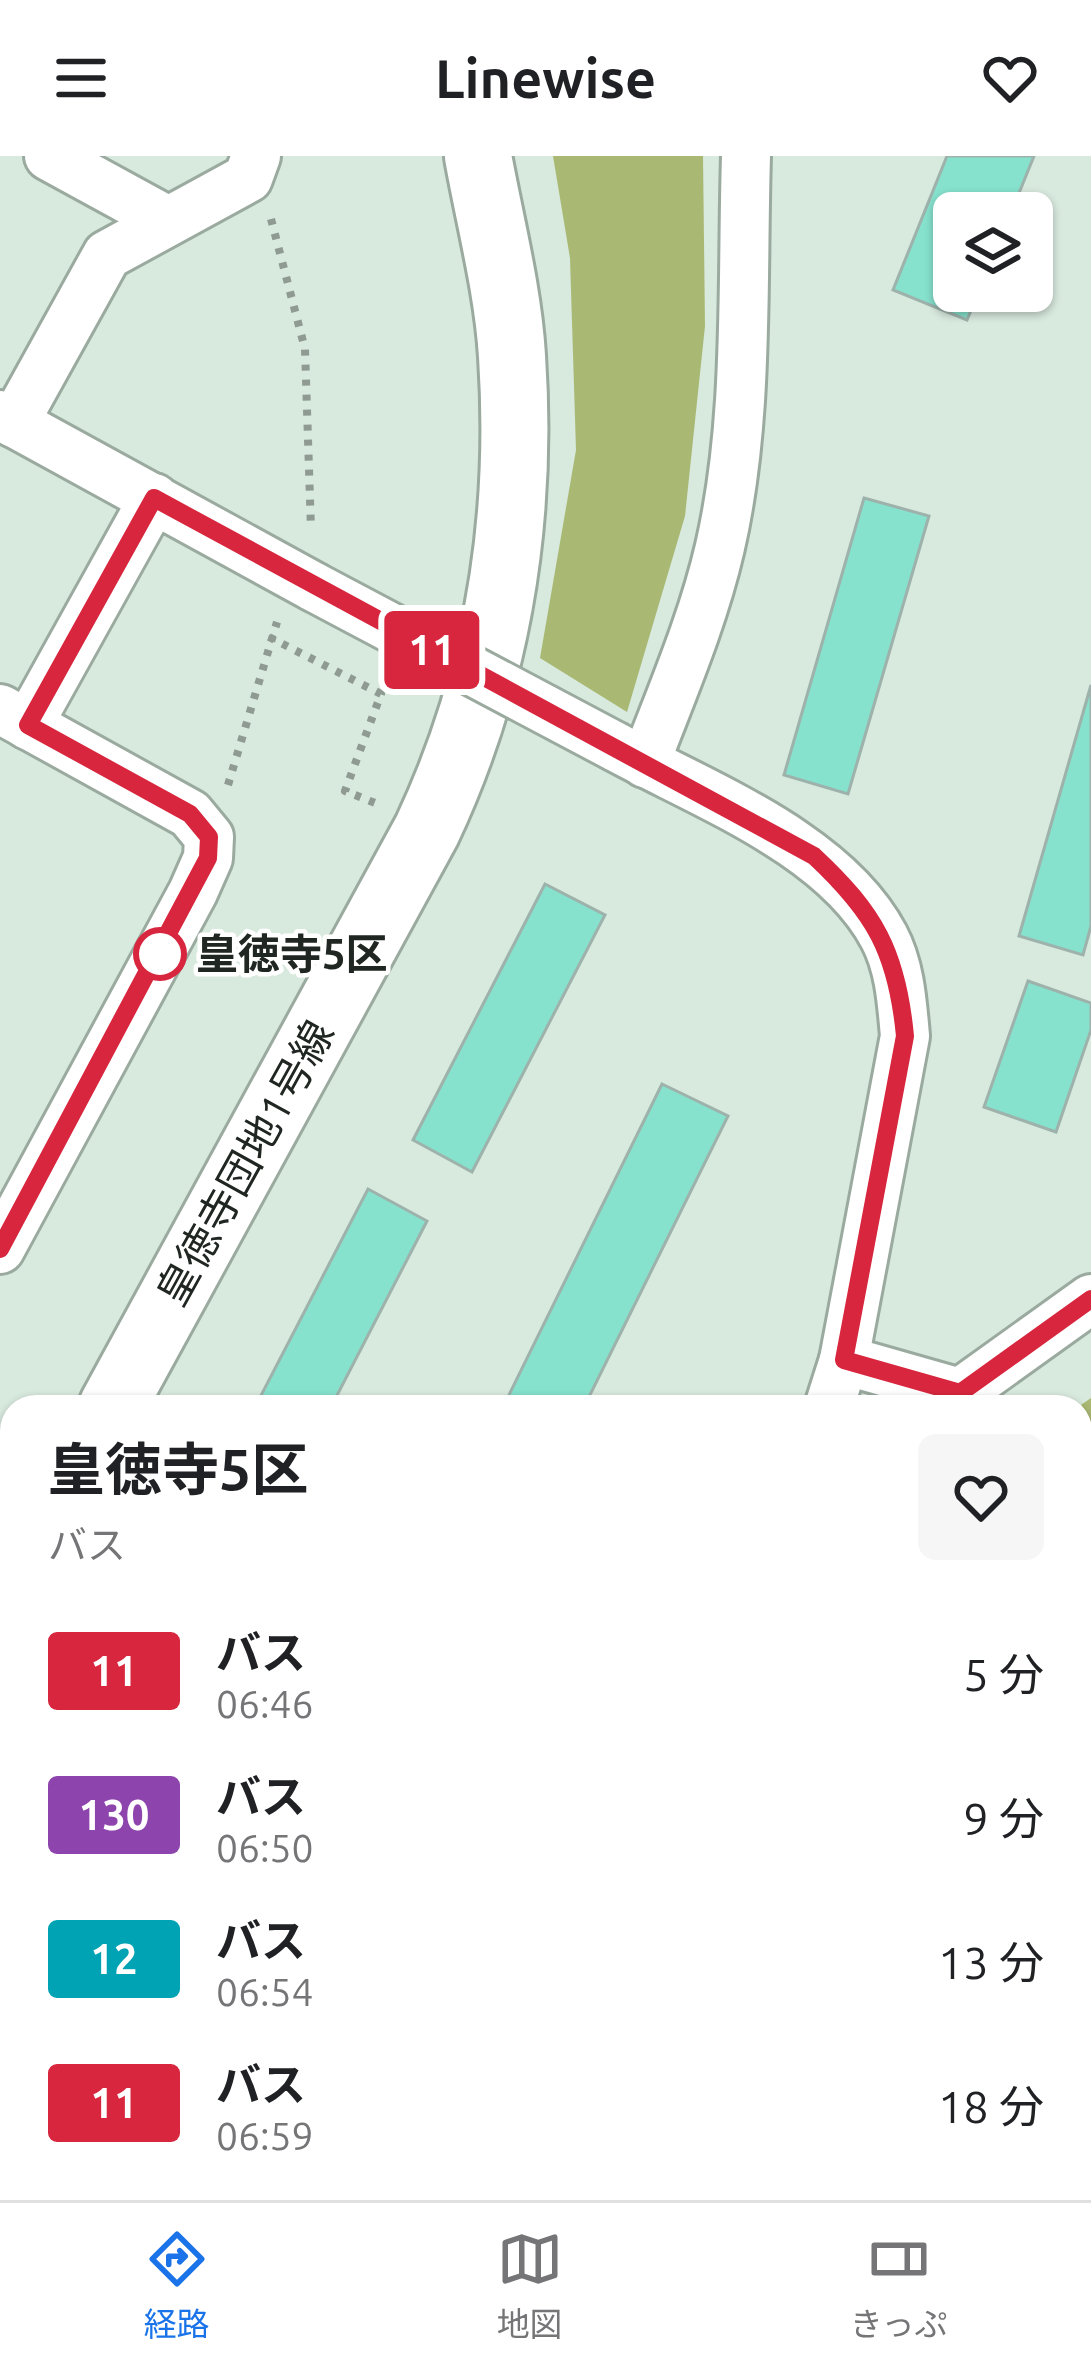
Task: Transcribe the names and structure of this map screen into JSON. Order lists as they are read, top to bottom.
{
  "streets": {
    "street": ["皇徳寺団地1号線"]
  },
  "places": ["皇徳寺5区"],
  "lines": ["bus line 11"],
  "page": {
    "header": "Linewise",
    "on_map": "11",
    "heading": ["皇徳寺5区", "バス"],
    "list": [
      {
        "mark": "11",
        "name": "バス",
        "note": "06:46",
        "value": "5 分"
      },
      {
        "mark": "130",
        "name": "バス",
        "note": "06:50",
        "value": "9 分"
      },
      {
        "mark": "12",
        "name": "バス",
        "note": "06:54",
        "value": "13 分"
      },
      {
        "mark": "11",
        "name": "バス",
        "note": "06:59",
        "value": "18 分"
      }
    ],
    "tabs": ["経路", "地図", "きっぷ"]
  }
}
